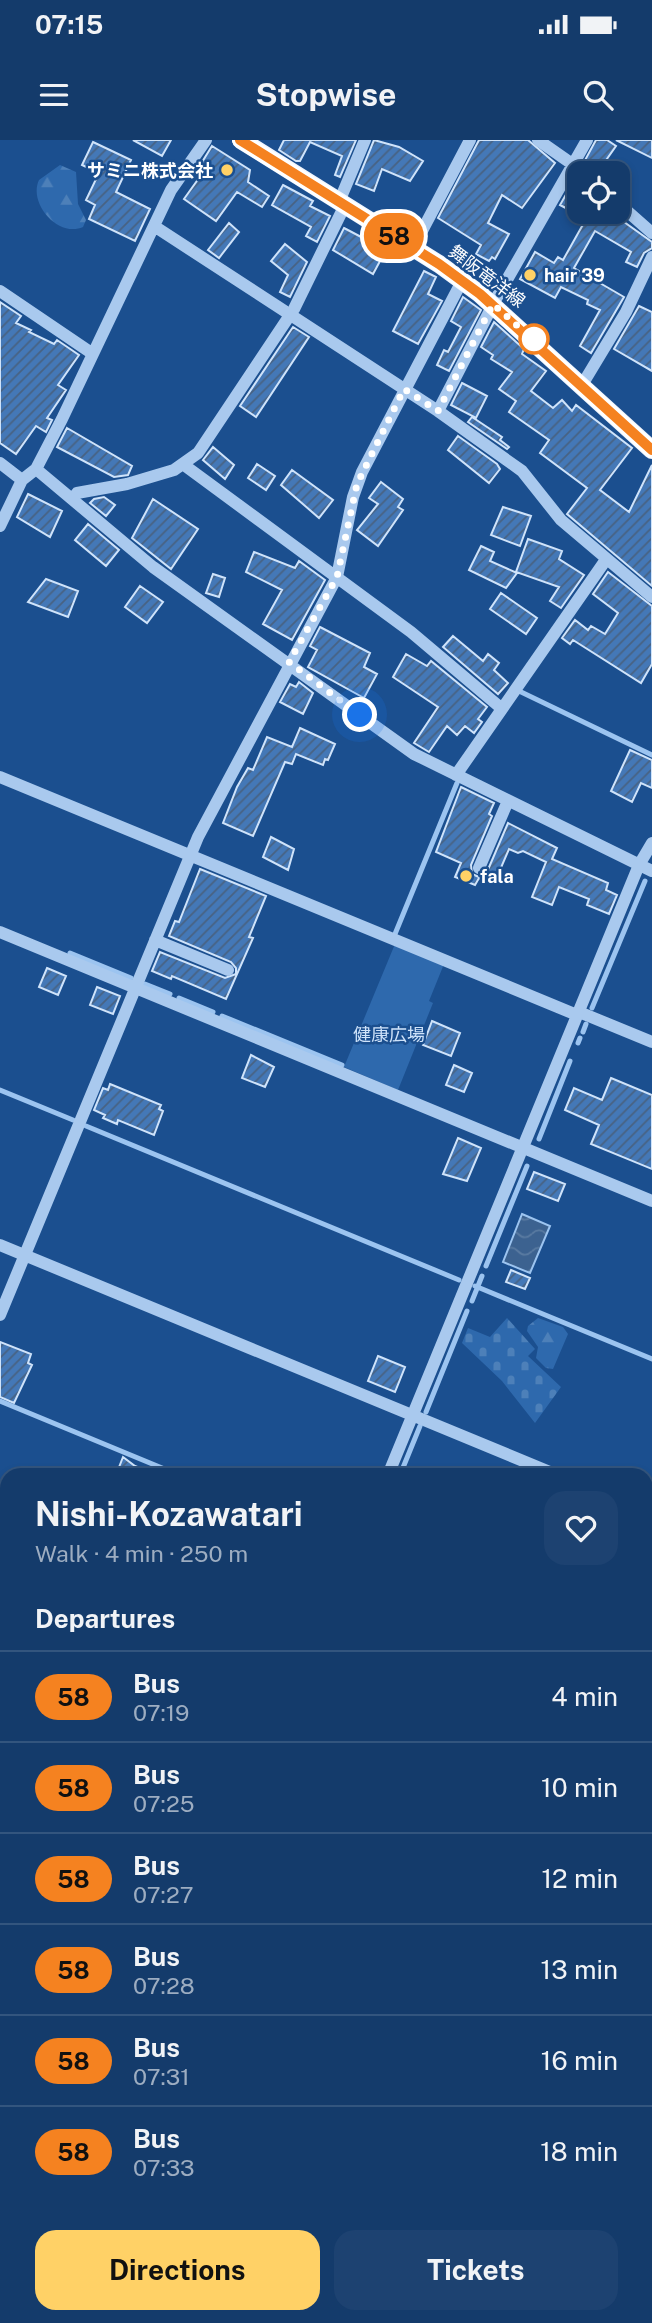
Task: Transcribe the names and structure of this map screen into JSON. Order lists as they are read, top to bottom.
{
  "streets": {
    "main road": ["舞阪竜洋線"]
  },
  "parks": ["健康広場"],
  "places": ["サミニ株式会社", "hair 39", "fala"],
  "lines": ["bus line 58"],
  "page": {
    "status": "07:15",
    "header": "Stopwise",
    "on_map": "58",
    "heading": [
      ["Nishi-Kozawatari", "Walk · 4 min · 250 m"],
      "Departures"
    ],
    "list": [
      {
        "mark": "58",
        "name": "Bus",
        "note": "07:19",
        "value": "4 min"
      },
      {
        "mark": "58",
        "name": "Bus",
        "note": "07:25",
        "value": "10 min"
      },
      {
        "mark": "58",
        "name": "Bus",
        "note": "07:27",
        "value": "12 min"
      },
      {
        "mark": "58",
        "name": "Bus",
        "note": "07:28",
        "value": "13 min"
      },
      {
        "mark": "58",
        "name": "Bus",
        "note": "07:31",
        "value": "16 min"
      },
      {
        "mark": "58",
        "name": "Bus",
        "note": "07:33",
        "value": "18 min"
      }
    ],
    "buttons": ["Directions", "Tickets"]
  }
}
